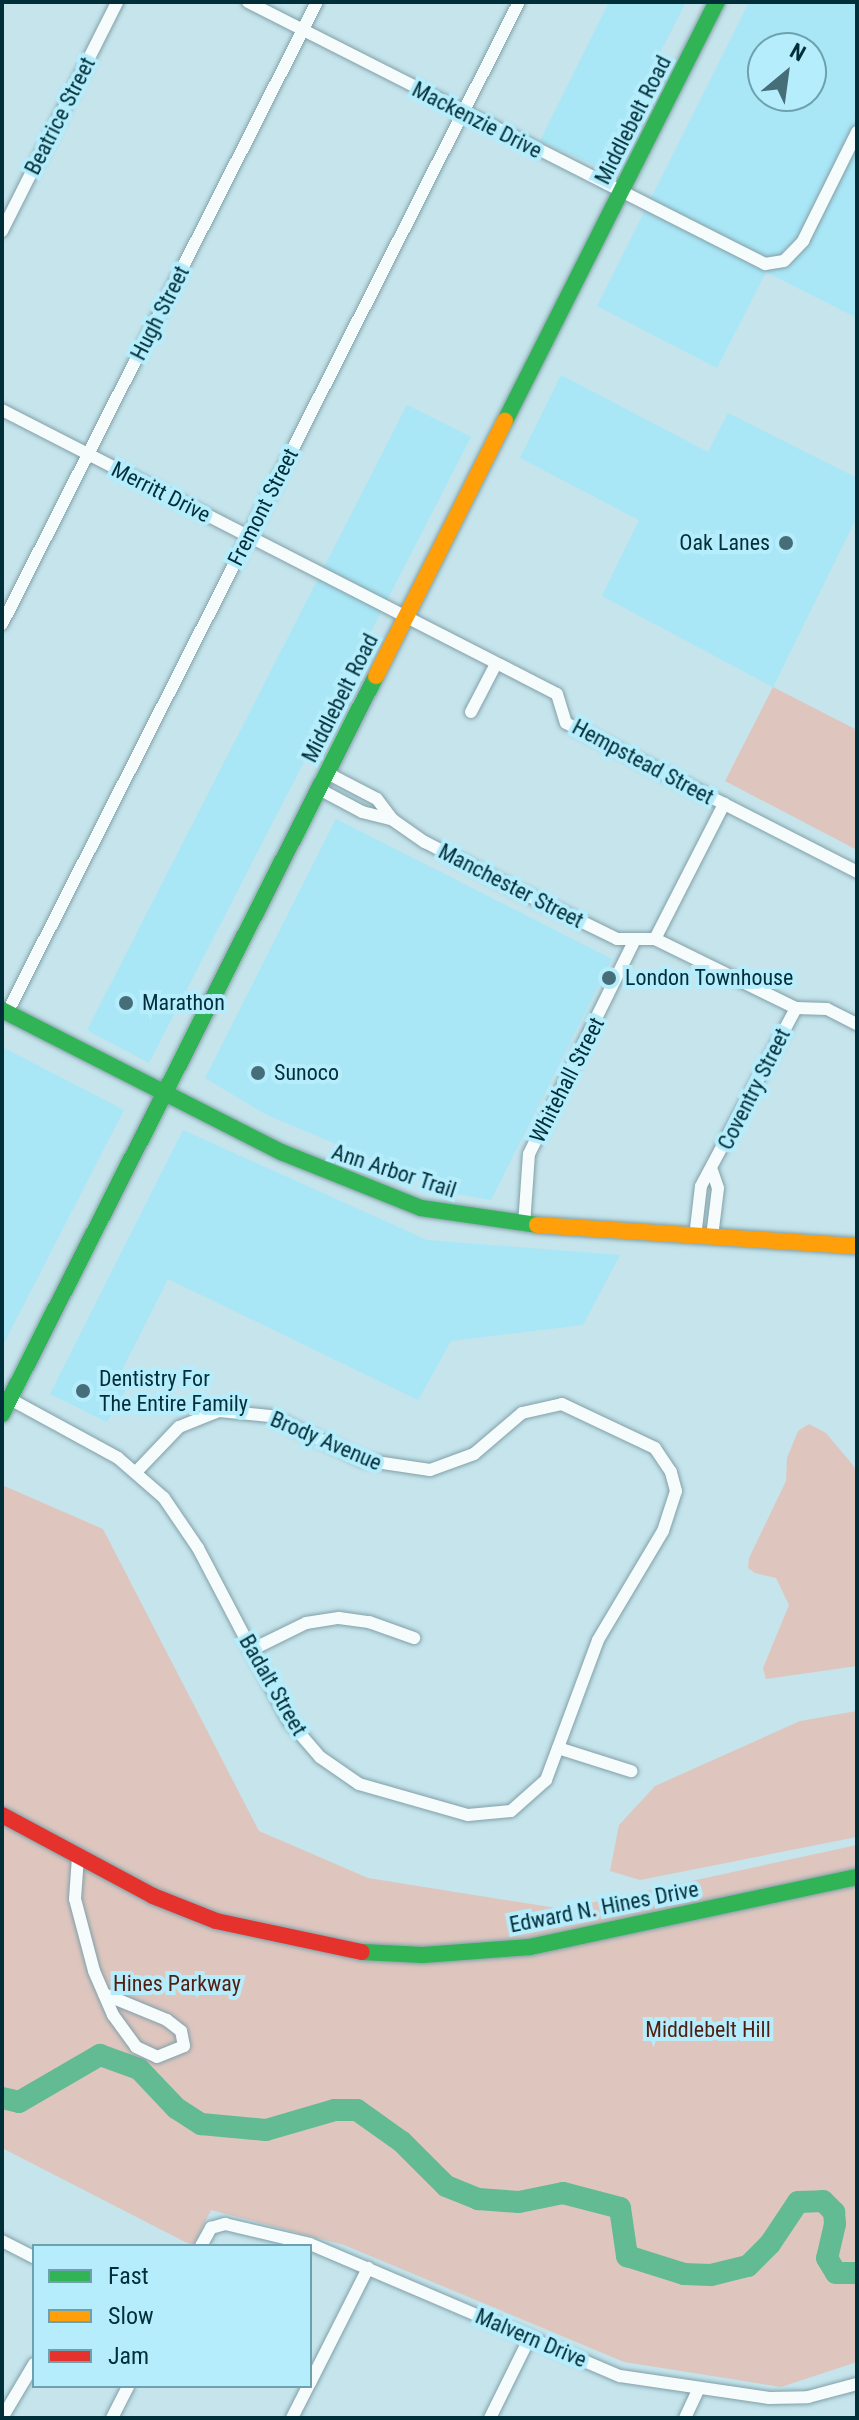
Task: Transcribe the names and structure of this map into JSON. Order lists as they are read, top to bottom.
{
  "streets": {
    "street": [
      "Beatrice Street",
      "Mackenzie Drive",
      "Middlebelt Road",
      "Hugh Street",
      "Merritt Drive",
      "Fremont Street",
      "Hempstead Street",
      "Manchester Street",
      "Whitehall Street",
      "Coventry Street",
      "Ann Arbor Trail",
      "Brody Avenue",
      "Badalt Street",
      "Edward N. Hines Drive",
      "Malvern Drive"
    ]
  },
  "crossings": [
    ["Mackenzie Drive", "Middlebelt Road"],
    ["Mackenzie Drive", "Hugh Street"],
    ["Mackenzie Drive", "Fremont Street"],
    ["Middlebelt Road", "Merritt Drive"],
    ["Middlebelt Road", "Hempstead Street"],
    ["Middlebelt Road", "Manchester Street"],
    ["Middlebelt Road", "Ann Arbor Trail"],
    ["Middlebelt Road", "Badalt Street"],
    ["Hugh Street", "Merritt Drive"],
    ["Merritt Drive", "Fremont Street"],
    ["Merritt Drive", "Hempstead Street"],
    ["Fremont Street", "Ann Arbor Trail"],
    ["Manchester Street", "Whitehall Street"],
    ["Whitehall Street", "Ann Arbor Trail"],
    ["Coventry Street", "Ann Arbor Trail"],
    ["Brody Avenue", "Badalt Street"]
  ],
  "parks": ["Hines Parkway", "Middlebelt Hill"],
  "places": [
    "Oak Lanes",
    "London Townhouse",
    "Marathon",
    "Sunoco",
    "Dentistry For The Entire Family"
  ],
  "legend": ["Fast", "Slow", "Jam"],
  "north": "top right"
}
